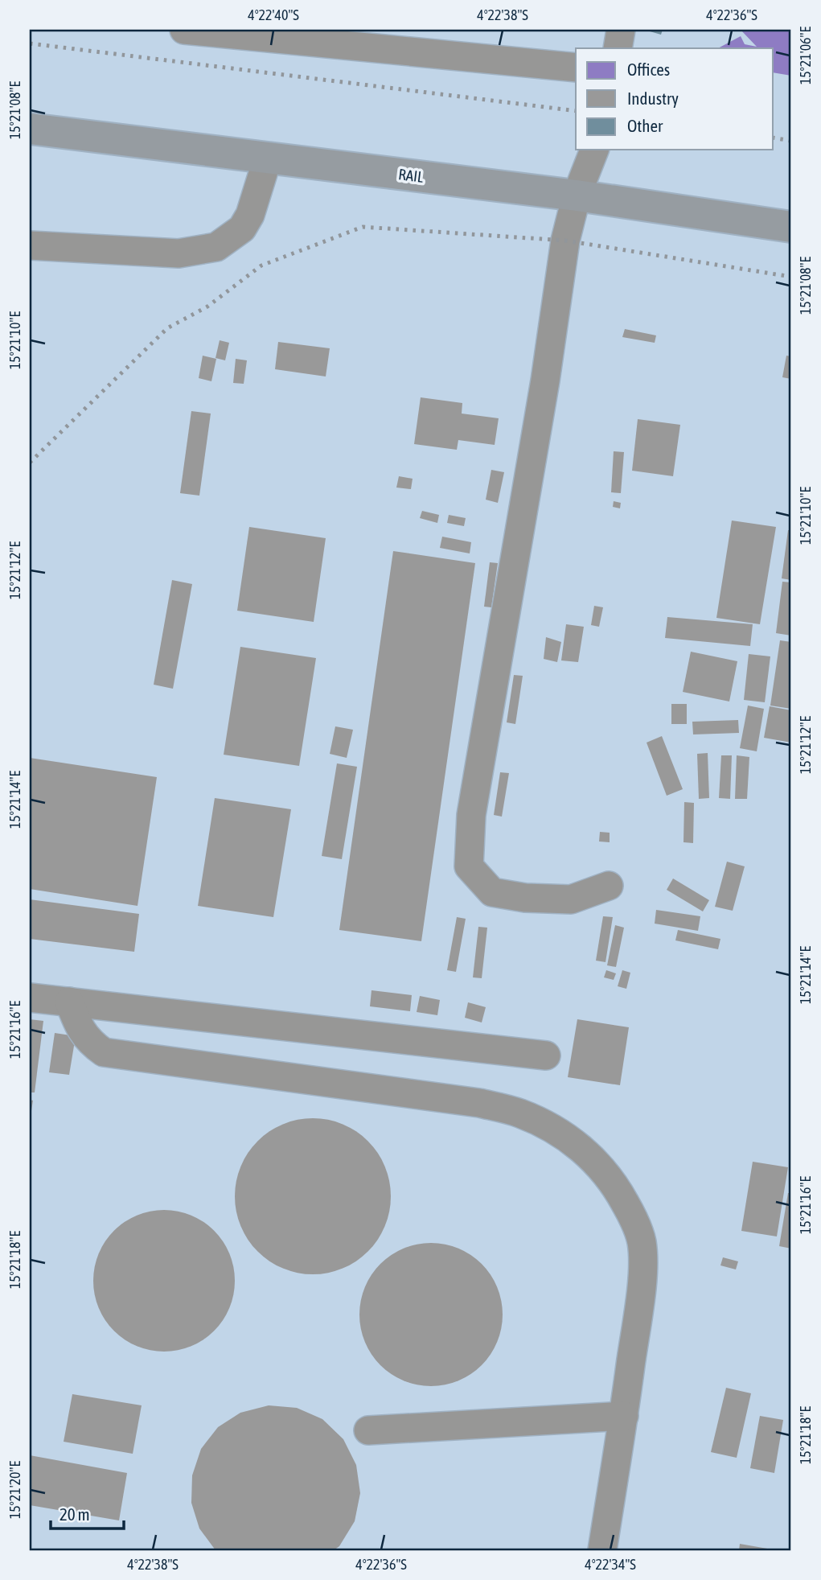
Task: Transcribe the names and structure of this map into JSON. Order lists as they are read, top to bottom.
{
  "streets": {
    "main road": ["RAIL"]
  },
  "legend": ["Offices", "Industry", "Other"],
  "scale_bar": "20 m",
  "coordinates": [
    "4°22'40\"S",
    "4°22'38\"S",
    "4°22'36\"S",
    "15°21'06\"E",
    "15°21'08\"E",
    "15°21'10\"E",
    "15°21'12\"E",
    "15°21'14\"E",
    "15°21'16\"E",
    "15°21'18\"E",
    "15°21'20\"E",
    "4°22'34\"S"
  ]
}
